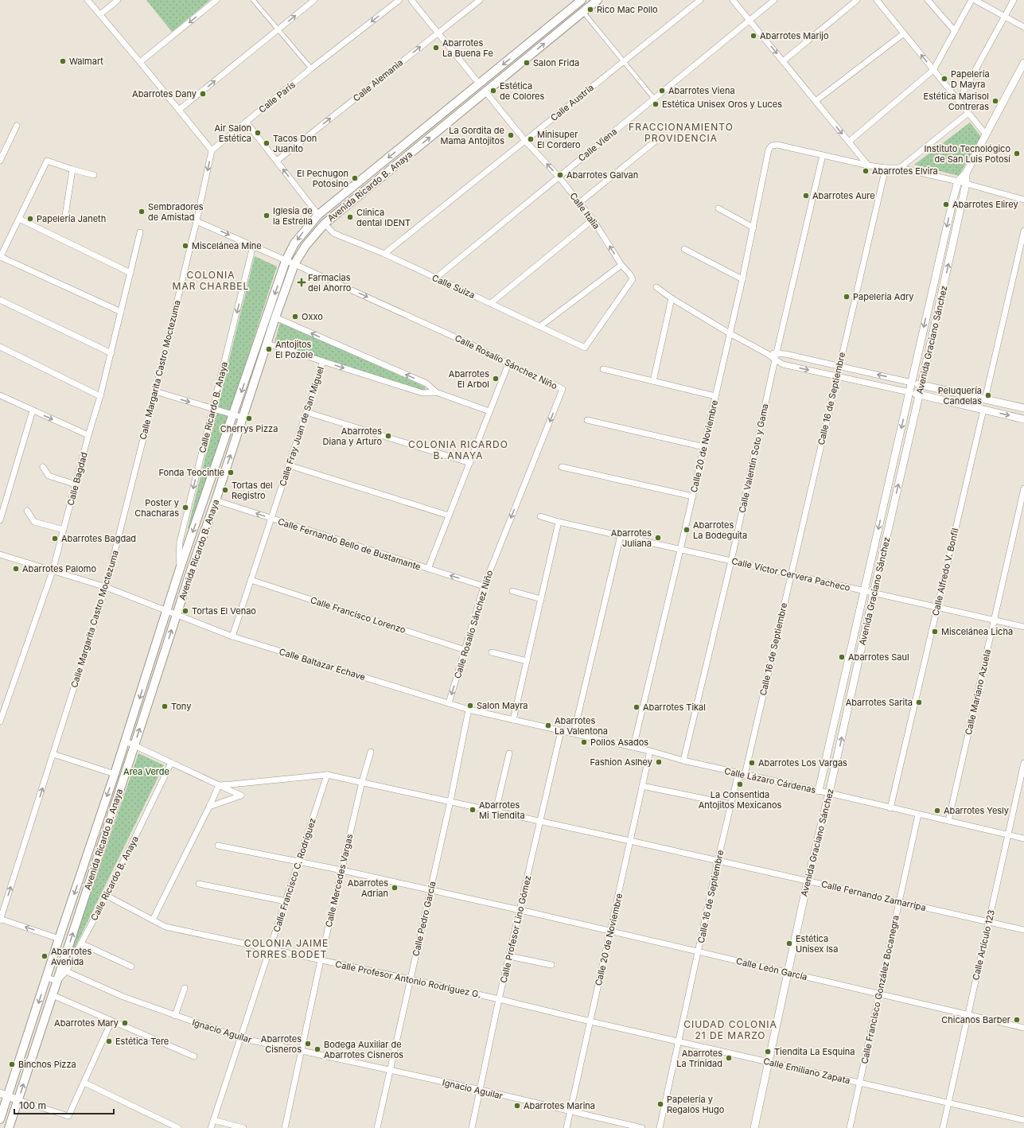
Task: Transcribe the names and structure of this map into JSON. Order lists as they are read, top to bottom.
{
  "streets": {
    "main road": ["Avenida Ricardo B. Anaya"],
    "street": [
      "Calle Alemania",
      "Calle París",
      "Calle Austria",
      "Calle Viena",
      "Calle Italia",
      "Calle Suiza",
      "Avenida Graciano Sánchez",
      "Calle Rosalío Sánchez Niño",
      "Calle Margarita Castro Moctezuma",
      "Calle 16 de Septiembre",
      "Calle Ricardo B. Anaya",
      "Calle Fray Juan de San Miguel",
      "Calle 20 de Noviembre",
      "Calle Valentín Soto y Gama",
      "Calle Bagdad",
      "Calle Fernando Bello de Bustamante",
      "Calle Alfredo V. Bonfil",
      "Calle Víctor Cervera Pacheco",
      "Calle Francisco Lorenzo",
      "Calle Baltazar Echave",
      "Calle Mariano Azuela",
      "Calle Lázaro Cárdenas",
      "Calle Francisco C. Rodríguez",
      "Calle Mercedes Vargas",
      "Calle Fernando Zamarripa",
      "Calle Pedro García",
      "Calle Profesor Lino Gómez",
      "Calle Artículo 123",
      "Calle León García",
      "Calle Profesor Antonio Rodríguez G.",
      "Calle Francisco González Bocanegra",
      "Ignacio Aguilar",
      "Calle Emiliano Zapata"
    ]
  },
  "crossings": [
    ["Calle Austria", "Calle Italia"],
    ["Calle Austria", "Calle Suiza"],
    ["Calle Viena", "Calle Italia"],
    ["Calle Viena", "Calle Suiza"],
    ["Avenida Ricardo B. Anaya", "Calle Italia"],
    ["Avenida Ricardo B. Anaya", "Calle Suiza"],
    ["Avenida Ricardo B. Anaya", "Calle Rosalío Sánchez Niño"],
    ["Avenida Ricardo B. Anaya", "Calle Ricardo B. Anaya"],
    ["Avenida Ricardo B. Anaya", "Calle Fernando Bello de Bustamante"],
    ["Avenida Ricardo B. Anaya", "Calle Baltazar Echave"],
    ["Calle Italia", "Calle Suiza"],
    ["Avenida Graciano Sánchez", "Calle Víctor Cervera Pacheco"],
    ["Avenida Graciano Sánchez", "Calle Lázaro Cárdenas"],
    ["Avenida Graciano Sánchez", "Calle Fernando Zamarripa"],
    ["Avenida Graciano Sánchez", "Calle León García"],
    ["Avenida Graciano Sánchez", "Calle Emiliano Zapata"],
    ["Calle Rosalío Sánchez Niño", "Calle Margarita Castro Moctezuma"],
    ["Calle Rosalío Sánchez Niño", "Calle Ricardo B. Anaya"],
    ["Calle Rosalío Sánchez Niño", "Calle Fernando Bello de Bustamante"],
    ["Calle Rosalío Sánchez Niño", "Calle Francisco Lorenzo"],
    ["Calle Rosalío Sánchez Niño", "Calle Baltazar Echave"],
    ["Calle Margarita Castro Moctezuma", "Calle Baltazar Echave"],
    ["Calle 16 de Septiembre", "Calle Víctor Cervera Pacheco"],
    ["Calle 16 de Septiembre", "Calle Lázaro Cárdenas"],
    ["Calle 16 de Septiembre", "Calle Fernando Zamarripa"],
    ["Calle 16 de Septiembre", "Calle León García"],
    ["Calle 16 de Septiembre", "Calle Emiliano Zapata"],
    ["Calle Ricardo B. Anaya", "Calle Profesor Antonio Rodríguez G."],
    ["Calle Ricardo B. Anaya", "Ignacio Aguilar"],
    ["Calle Fray Juan de San Miguel", "Calle Fernando Bello de Bustamante"],
    ["Calle Fray Juan de San Miguel", "Calle Francisco Lorenzo"],
    ["Calle Fray Juan de San Miguel", "Calle Baltazar Echave"],
    ["Calle 20 de Noviembre", "Calle Valentín Soto y Gama"],
    ["Calle 20 de Noviembre", "Calle Víctor Cervera Pacheco"],
    ["Calle 20 de Noviembre", "Calle Lázaro Cárdenas"],
    ["Calle 20 de Noviembre", "Calle Fernando Zamarripa"],
    ["Calle 20 de Noviembre", "Calle León García"],
    ["Calle 20 de Noviembre", "Calle Profesor Antonio Rodríguez G."],
    ["Calle 20 de Noviembre", "Ignacio Aguilar"],
    ["Calle 20 de Noviembre", "Calle Emiliano Zapata"],
    ["Calle Valentín Soto y Gama", "Calle Víctor Cervera Pacheco"],
    ["Calle Valentín Soto y Gama", "Calle Lázaro Cárdenas"],
    ["Calle Bagdad", "Calle Baltazar Echave"],
    ["Calle Alfredo V. Bonfil", "Calle Víctor Cervera Pacheco"],
    ["Calle Alfredo V. Bonfil", "Calle Lázaro Cárdenas"],
    ["Calle Víctor Cervera Pacheco", "Calle Mariano Azuela"],
    ["Calle Baltazar Echave", "Calle Lázaro Cárdenas"],
    ["Calle Baltazar Echave", "Calle Pedro García"],
    ["Calle Baltazar Echave", "Calle Profesor Lino Gómez"],
    ["Calle Mariano Azuela", "Calle Lázaro Cárdenas"],
    ["Calle Lázaro Cárdenas", "Calle Artículo 123"],
    ["Calle Lázaro Cárdenas", "Calle Francisco González Bocanegra"],
    ["Calle Francisco C. Rodríguez", "Calle Fernando Zamarripa"],
    ["Calle Francisco C. Rodríguez", "Calle León García"],
    ["Calle Francisco C. Rodríguez", "Calle Profesor Antonio Rodríguez G."],
    ["Calle Francisco C. Rodríguez", "Ignacio Aguilar"],
    ["Calle Mercedes Vargas", "Calle Fernando Zamarripa"],
    ["Calle Mercedes Vargas", "Calle León García"],
    ["Calle Mercedes Vargas", "Calle Profesor Antonio Rodríguez G."],
    ["Calle Mercedes Vargas", "Ignacio Aguilar"],
    ["Calle Fernando Zamarripa", "Calle Pedro García"],
    ["Calle Fernando Zamarripa", "Calle Profesor Lino Gómez"],
    ["Calle Fernando Zamarripa", "Calle Artículo 123"],
    ["Calle Fernando Zamarripa", "Calle Francisco González Bocanegra"],
    ["Calle Pedro García", "Calle León García"],
    ["Calle Pedro García", "Calle Profesor Antonio Rodríguez G."],
    ["Calle Pedro García", "Ignacio Aguilar"],
    ["Calle Profesor Lino Gómez", "Calle León García"],
    ["Calle Profesor Lino Gómez", "Calle Profesor Antonio Rodríguez G."],
    ["Calle Profesor Lino Gómez", "Ignacio Aguilar"],
    ["Calle Artículo 123", "Calle León García"],
    ["Calle Artículo 123", "Calle Emiliano Zapata"],
    ["Calle León García", "Calle Francisco González Bocanegra"],
    ["Calle Profesor Antonio Rodríguez G.", "Calle Emiliano Zapata"],
    ["Calle Francisco González Bocanegra", "Calle Emiliano Zapata"]
  ],
  "one_way": [
    "Calle Alemania",
    "Calle París",
    "Calle Ricardo B. Anaya",
    "Calle Fernando Bello de Bustamante"
  ],
  "districts": [
    "FRACCIONAMIENTO PROVIDENCIA",
    "COLONIA MAR CHARBEL",
    "COLONIA RICARDO B. ANAYA",
    "COLONIA JAIME TORRES BODET",
    "CIUDAD COLONIA 21 DE MARZO"
  ],
  "parks": ["Area Verde"],
  "places": {
    "other": [
      "Rico Mac Pollo",
      "Abarrotes Marijo",
      "Abarrotes La Buena Fe",
      "Walmart",
      "Salon Frida",
      "Papelería D Mayra",
      "Estética de Colores",
      "Abarrotes Viena",
      "Abarrotes Dany",
      "Estética Marisol Contreras",
      "Estética Unisex Oros y Luces",
      "Air Salon Estética",
      "La Gordita de Mama Antojitos",
      "Minisuper El Cordero",
      "Tacos Don Juanito",
      "Instituto Tecnológico de San Luis Potosí",
      "Abarrotes Elvira",
      "Abarrotes Galvan",
      "El Pechugon Potosino",
      "Abarrotes Aure",
      "Abarrotes Elirey",
      "Sembradores de Amistad",
      "Iglesia de la Estrella",
      "Clinica dental IDENT",
      "Papelería Janeth",
      "Miscelánea Mine",
      "Papelería Adry",
      "Oxxo",
      "Antojitos El Pozole",
      "Abarrotes El Arbol",
      "Peluquería Candelas",
      "Cherrys Pizza",
      "Abarrotes Diana y Arturo",
      "Fonda Teocintle",
      "Tortas del Registro",
      "Poster y Chacharas",
      "Abarrotes La Bodeguita",
      "Abarrotes Juliana",
      "Abarrotes Bagdad",
      "Abarrotes Palomo",
      "Tortas El Venao",
      "Miscelánea Licha",
      "Abarrotes Saul",
      "Abarrotes Sarita",
      "Salon Mayra",
      "Tony",
      "Abarrotes Tikal",
      "Abarrotes La Valentona",
      "Pollos Asados",
      "Fashion Aslhey",
      "Abarrotes Los Vargas",
      "La Consentida Antojitos Mexicanos",
      "Abarrotes Mi Tiendita",
      "Abarrotes Yesly",
      "Abarrotes Adrian",
      "Estética Unisex Isa",
      "Abarrotes Avenida",
      "Chicanos Barber",
      "Abarrotes Mary",
      "Estética Tere",
      "Abarrotes Cisneros",
      "Bodega Auxiliar de Abarrotes Cisneros",
      "Tiendita La Esquina",
      "Abarrotes La Trinidad",
      "Binchos Pizza",
      "Papelería y Regalos Hugo",
      "Abarrotes Marina"
    ],
    "health": ["Farmacias del Ahorro"]
  },
  "scale_bar": "100 m"
}
